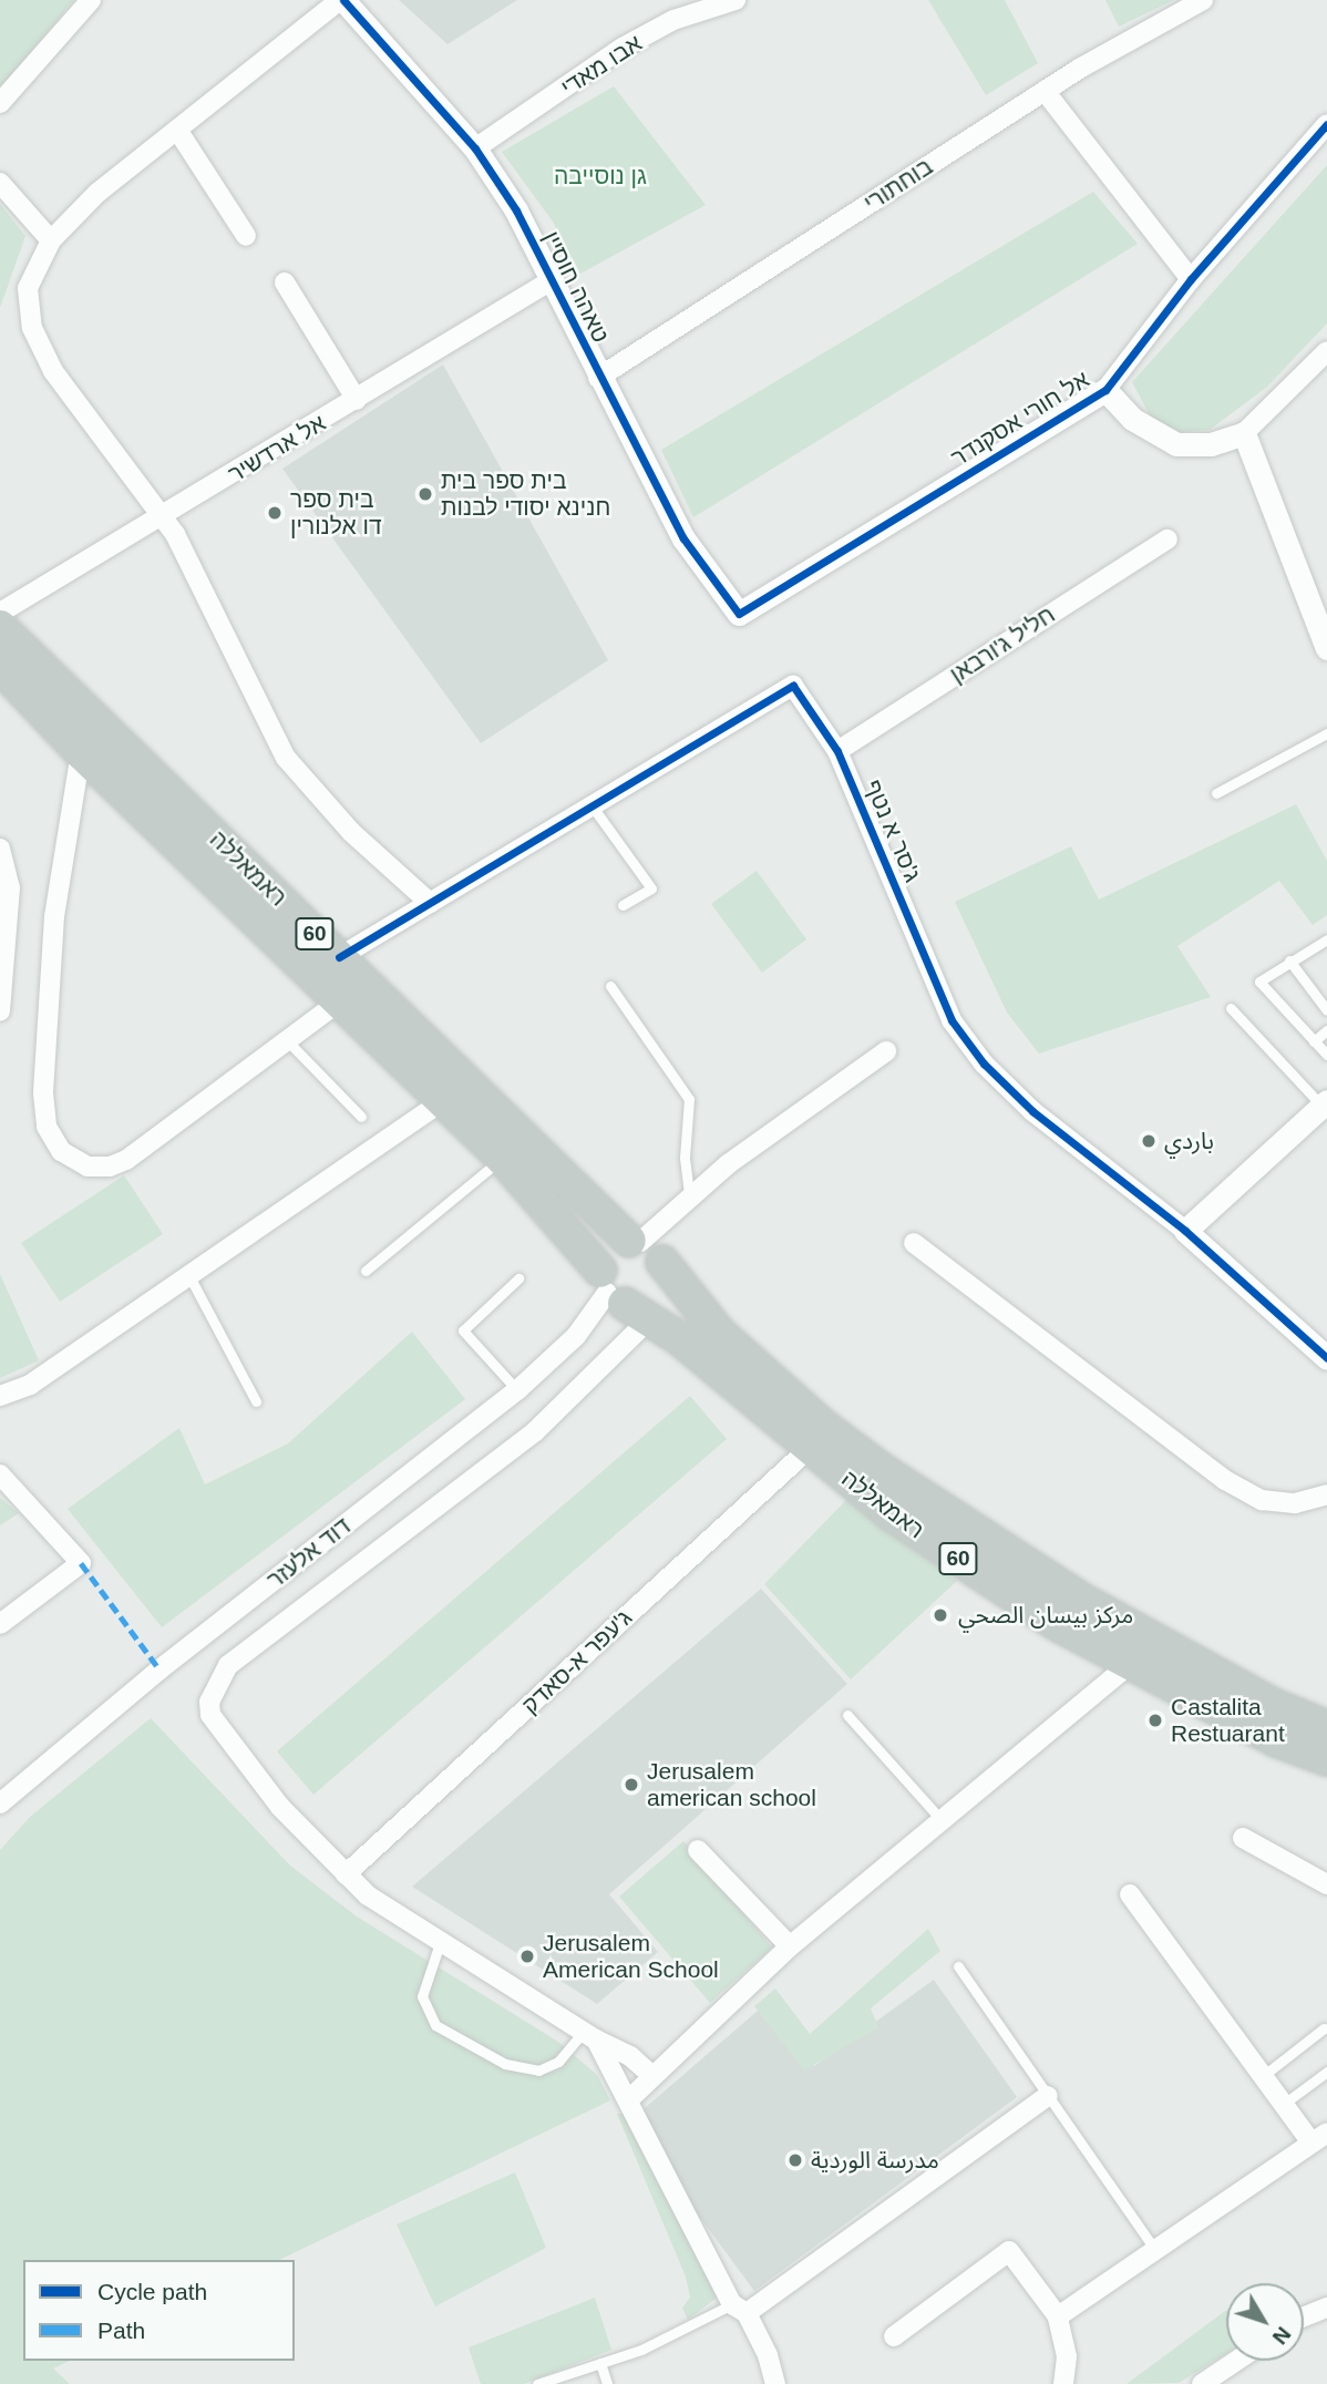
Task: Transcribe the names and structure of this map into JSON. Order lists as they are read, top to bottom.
{
  "streets": {
    "highway": ["ראמאללה", "60"],
    "street": [
      "אבו מאדי",
      "בוחתורי",
      "טאהה חוסיין",
      "אל חורי אסקנדר",
      "אל ארדשיר",
      "חליל ג'ורבאן",
      "ג'סר א נטף",
      "דוד אלעזר",
      "ג'עפר א-סאדק"
    ]
  },
  "crossings": [
    ["אבו מאדי", "טאהה חוסיין"],
    ["בוחתורי", "טאהה חוסיין"],
    ["טאהה חוסיין", "אל חורי אסקנדר"],
    ["טאהה חוסיין", "אל ארדשיר"],
    ["חליל ג'ורבאן", "ג'סר א נטף"],
    ["ג'סר א נטף", "ראמאללה"],
    ["ראמאללה", "דוד אלעזר"],
    ["ראמאללה", "ג'עפר א-סאדק"]
  ],
  "parks": ["גן נוסייבה"],
  "places": [
    "בית ספר בית חנינא יסודי לבנות",
    "בית ספר דו אלנורין",
    "باردي",
    "مركز بيسان الصحي",
    "Castalita Restuarant",
    "Jerusalem american school",
    "Jerusalem American School",
    "مدرسة الوردية"
  ],
  "legend": ["Cycle path", "Path"],
  "north": "bottom right"
}
